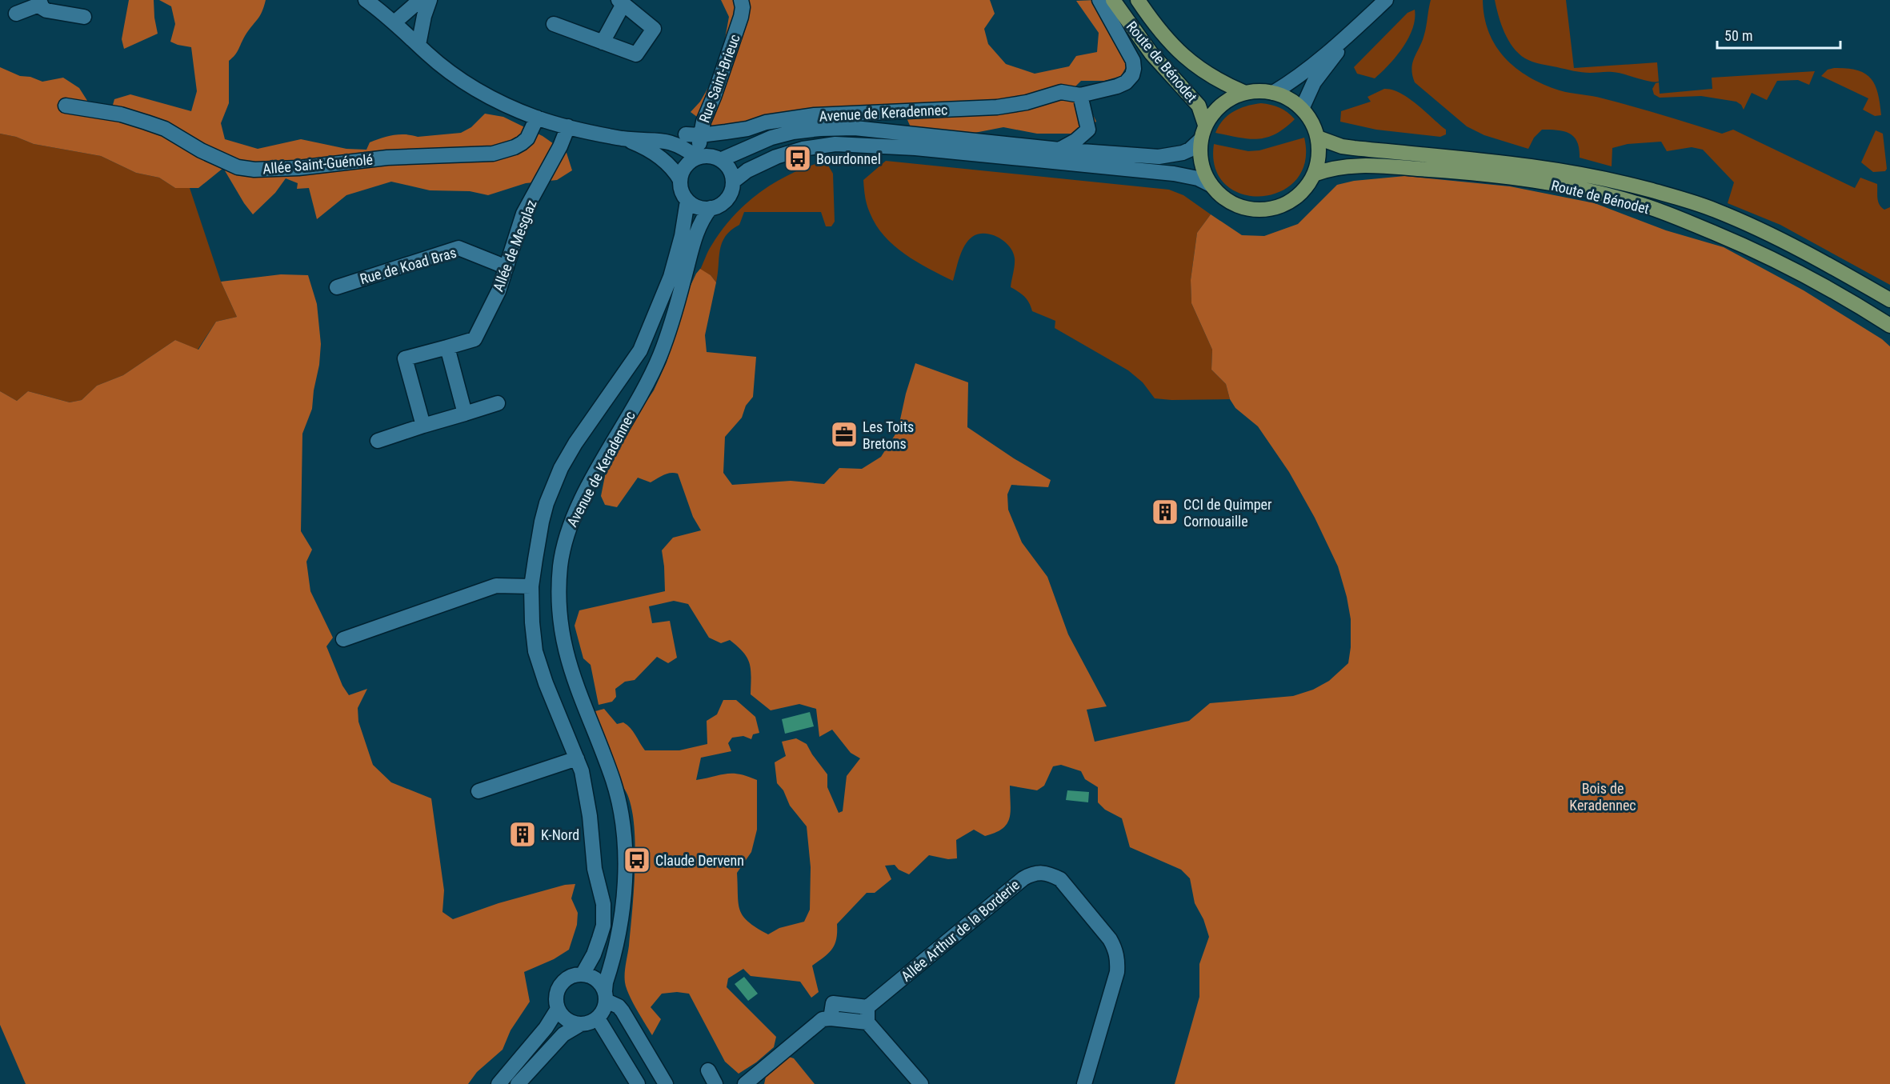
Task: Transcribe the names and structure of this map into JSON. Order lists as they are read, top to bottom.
{
  "streets": {
    "main road": ["Route de Bénodet"],
    "street": [
      "Rue Saint-Brieuc",
      "Avenue de Keradennec",
      "Allée Saint-Guénolé",
      "Allée de Mesglaz",
      "Rue de Koad Bras",
      "Allée Arthur de la Borderie"
    ]
  },
  "crossings": [
    ["Route de Bénodet", "Avenue de Keradennec"],
    ["Rue Saint-Brieuc", "Avenue de Keradennec"],
    ["Allée de Mesglaz", "Rue de Koad Bras"]
  ],
  "parks": ["Bois de Keradennec"],
  "places": {
    "bus stop": ["Bourdonnel", "Claude Dervenn"],
    "office": ["Les Toits Bretons"],
    "building": ["CCI de Quimper Cornouaille", "K-Nord"]
  },
  "scale_bar": "50 m"
}
